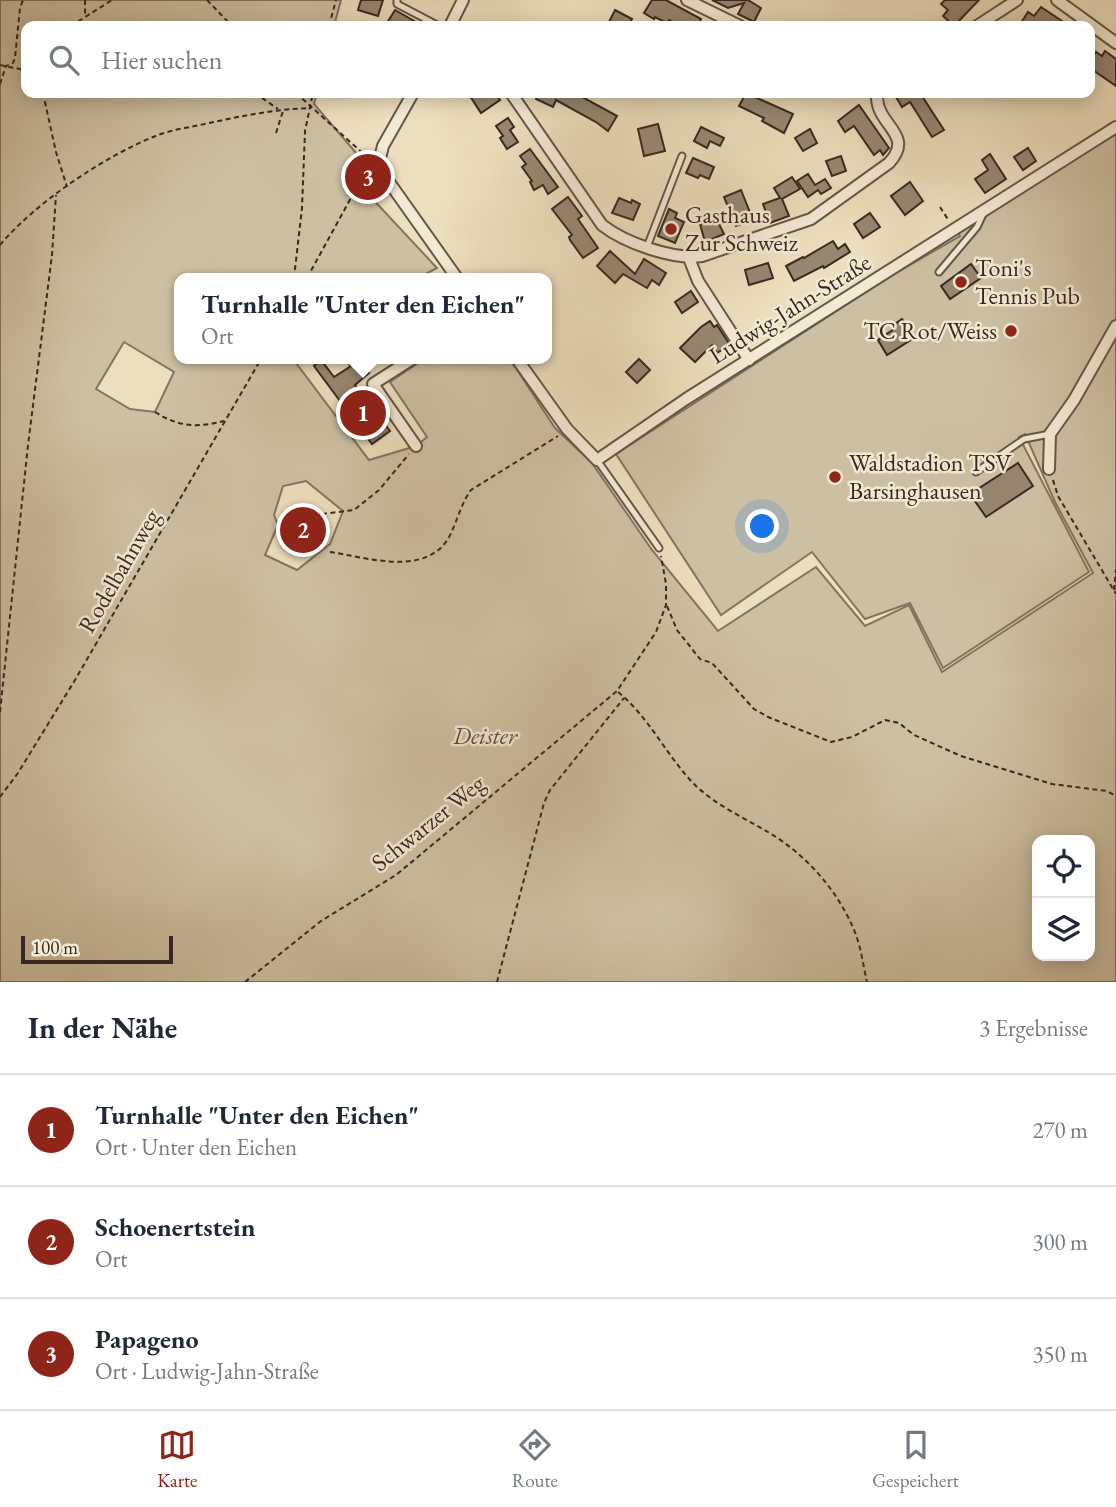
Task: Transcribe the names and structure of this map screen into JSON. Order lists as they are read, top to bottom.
{
  "streets": {
    "street": ["Ludwig-Jahn-Straße"],
    "path": ["Rodelbahnweg", "Schwarzer Weg"]
  },
  "parks": ["Deister"],
  "places": [
    "Gasthaus Zur Schweiz",
    "Toni's Tennis Pub",
    "TC Rot/Weiss",
    "Waldstadion TSV Barsinghausen"
  ],
  "scale_bar": "100 m",
  "page": {
    "search": "Hier suchen",
    "pins": ["3", "1", "2"],
    "popup": ["Turnhalle \"Unter den Eichen\"", "Ort"],
    "scale": "100 m",
    "heading": ["In der Nähe", "3 Ergebnisse"],
    "list": [
      {
        "mark": "1",
        "name": "Turnhalle \"Unter den Eichen\"",
        "note": "Ort · Unter den Eichen",
        "value": "270 m"
      },
      {
        "mark": "2",
        "name": "Schoenertstein",
        "note": "Ort",
        "value": "300 m"
      },
      {
        "mark": "3",
        "name": "Papageno",
        "note": "Ort · Ludwig-Jahn-Straße",
        "value": "350 m"
      }
    ],
    "nav": ["Karte", "Route", "Gespeichert"]
  }
}
